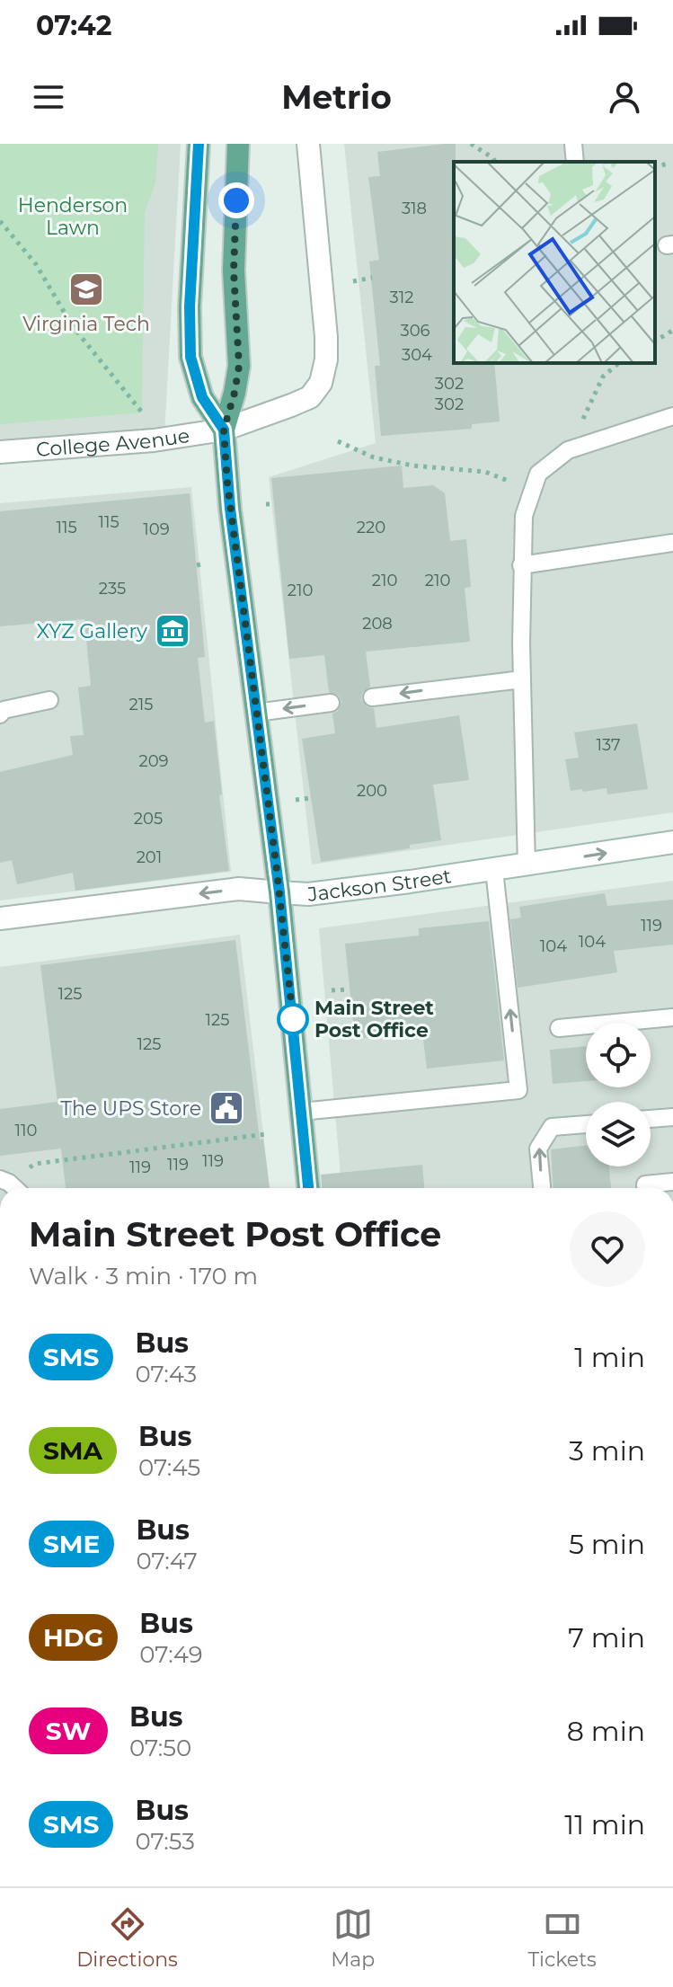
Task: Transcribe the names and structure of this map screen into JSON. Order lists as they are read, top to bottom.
{
  "streets": {
    "street": ["College Avenue", "Jackson Street"]
  },
  "parks": ["Henderson Lawn"],
  "places": {
    "school or university": ["Virginia Tech"],
    "museum": ["XYZ Gallery"],
    "other": ["Main Street Post Office"],
    "public building": ["The UPS Store"]
  },
  "lines": ["bus line SMS"],
  "house_numbers": [
    "318",
    "312",
    "306",
    "304",
    "302",
    "302",
    "115",
    "115",
    "220",
    "109",
    "210",
    "210",
    "235",
    "210",
    "208",
    "215",
    "137",
    "209",
    "200",
    "205",
    "201",
    "119",
    "104",
    "104",
    "125",
    "125",
    "125",
    "110",
    "119",
    "119",
    "119"
  ],
  "page": {
    "status": "07:42",
    "header": "Metrio",
    "heading": ["Main Street Post Office", "Walk · 3 min · 170 m"],
    "list": [
      {
        "mark": "SMS",
        "name": "Bus",
        "note": "07:43",
        "value": "1 min"
      },
      {
        "mark": "SMA",
        "name": "Bus",
        "note": "07:45",
        "value": "3 min"
      },
      {
        "mark": "SME",
        "name": "Bus",
        "note": "07:47",
        "value": "5 min"
      },
      {
        "mark": "HDG",
        "name": "Bus",
        "note": "07:49",
        "value": "7 min"
      },
      {
        "mark": "SW",
        "name": "Bus",
        "note": "07:50",
        "value": "8 min"
      },
      {
        "mark": "SMS",
        "name": "Bus",
        "note": "07:53",
        "value": "11 min"
      }
    ],
    "tabs": ["Directions", "Map", "Tickets"]
  }
}
